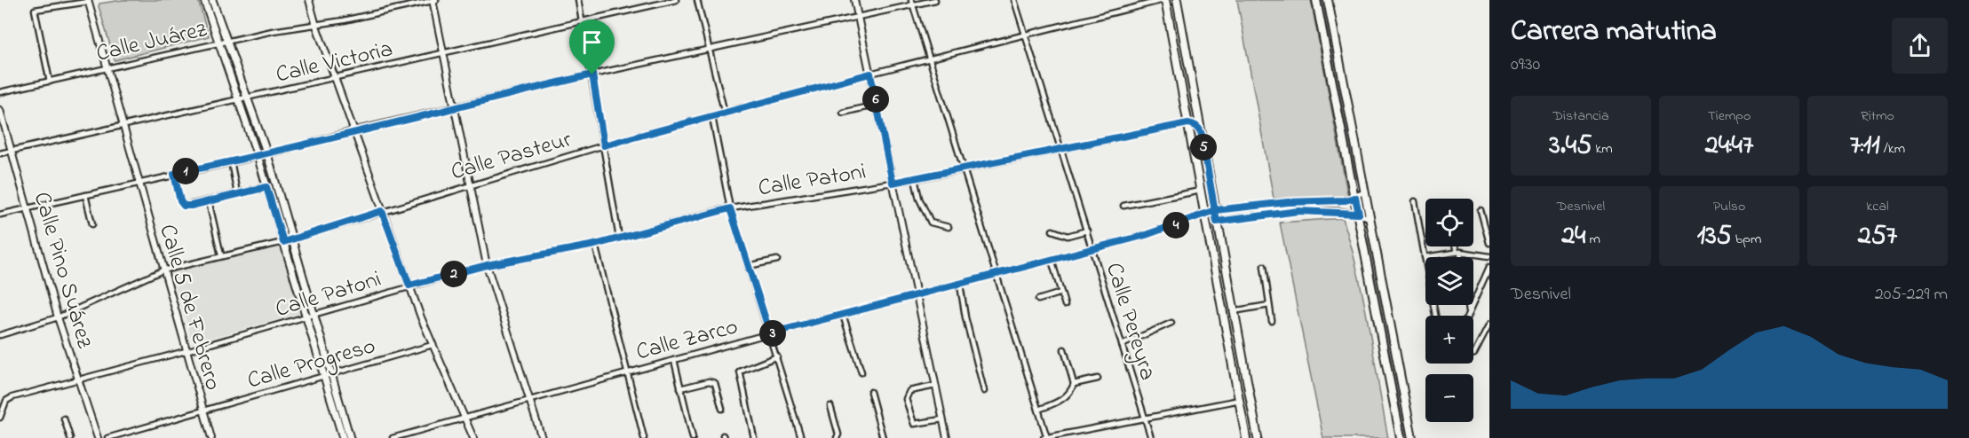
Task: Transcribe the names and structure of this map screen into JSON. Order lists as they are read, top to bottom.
{
  "streets": {
    "street": [
      "Calle Juárez",
      "Calle Victoria",
      "Calle Pasteur",
      "Calle Patoni",
      "Calle Pino Suárez",
      "Calle 5 de Febrero",
      "Calle Pereyra",
      "Calle Zarco",
      "Calle Progreso"
    ]
  },
  "crossings": [
    ["Calle Juárez", "Calle 5 de Febrero"],
    ["Calle Victoria", "Calle Pino Suárez"],
    ["Calle Victoria", "Calle 5 de Febrero"],
    ["Calle Pasteur", "Calle Pino Suárez"],
    ["Calle Pasteur", "Calle 5 de Febrero"],
    ["Calle Pasteur", "Calle Pereyra"],
    ["Calle Patoni", "Calle Pino Suárez"],
    ["Calle Patoni", "Calle 5 de Febrero"],
    ["Calle Patoni", "Calle Pereyra"],
    ["Calle 5 de Febrero", "Calle Progreso"],
    ["Calle Pereyra", "Calle Zarco"]
  ],
  "page": {
    "heading": ["Carrera matutina", "09:30"],
    "pins": [
      "6",
      "5",
      "1",
      "4",
      "2",
      "3"
    ],
    "stats": [
      ["Distancia", "3.45 km"],
      ["Tiempo", "24:47"],
      ["Ritmo", "7:11 /km"],
      ["Desnivel", "24 m"],
      ["Pulso", "135 bpm"],
      ["kcal", "257"]
    ],
    "map_buttons": ["+", "−"],
    "chart": ["Desnivel", "205–229 m"]
  }
}
